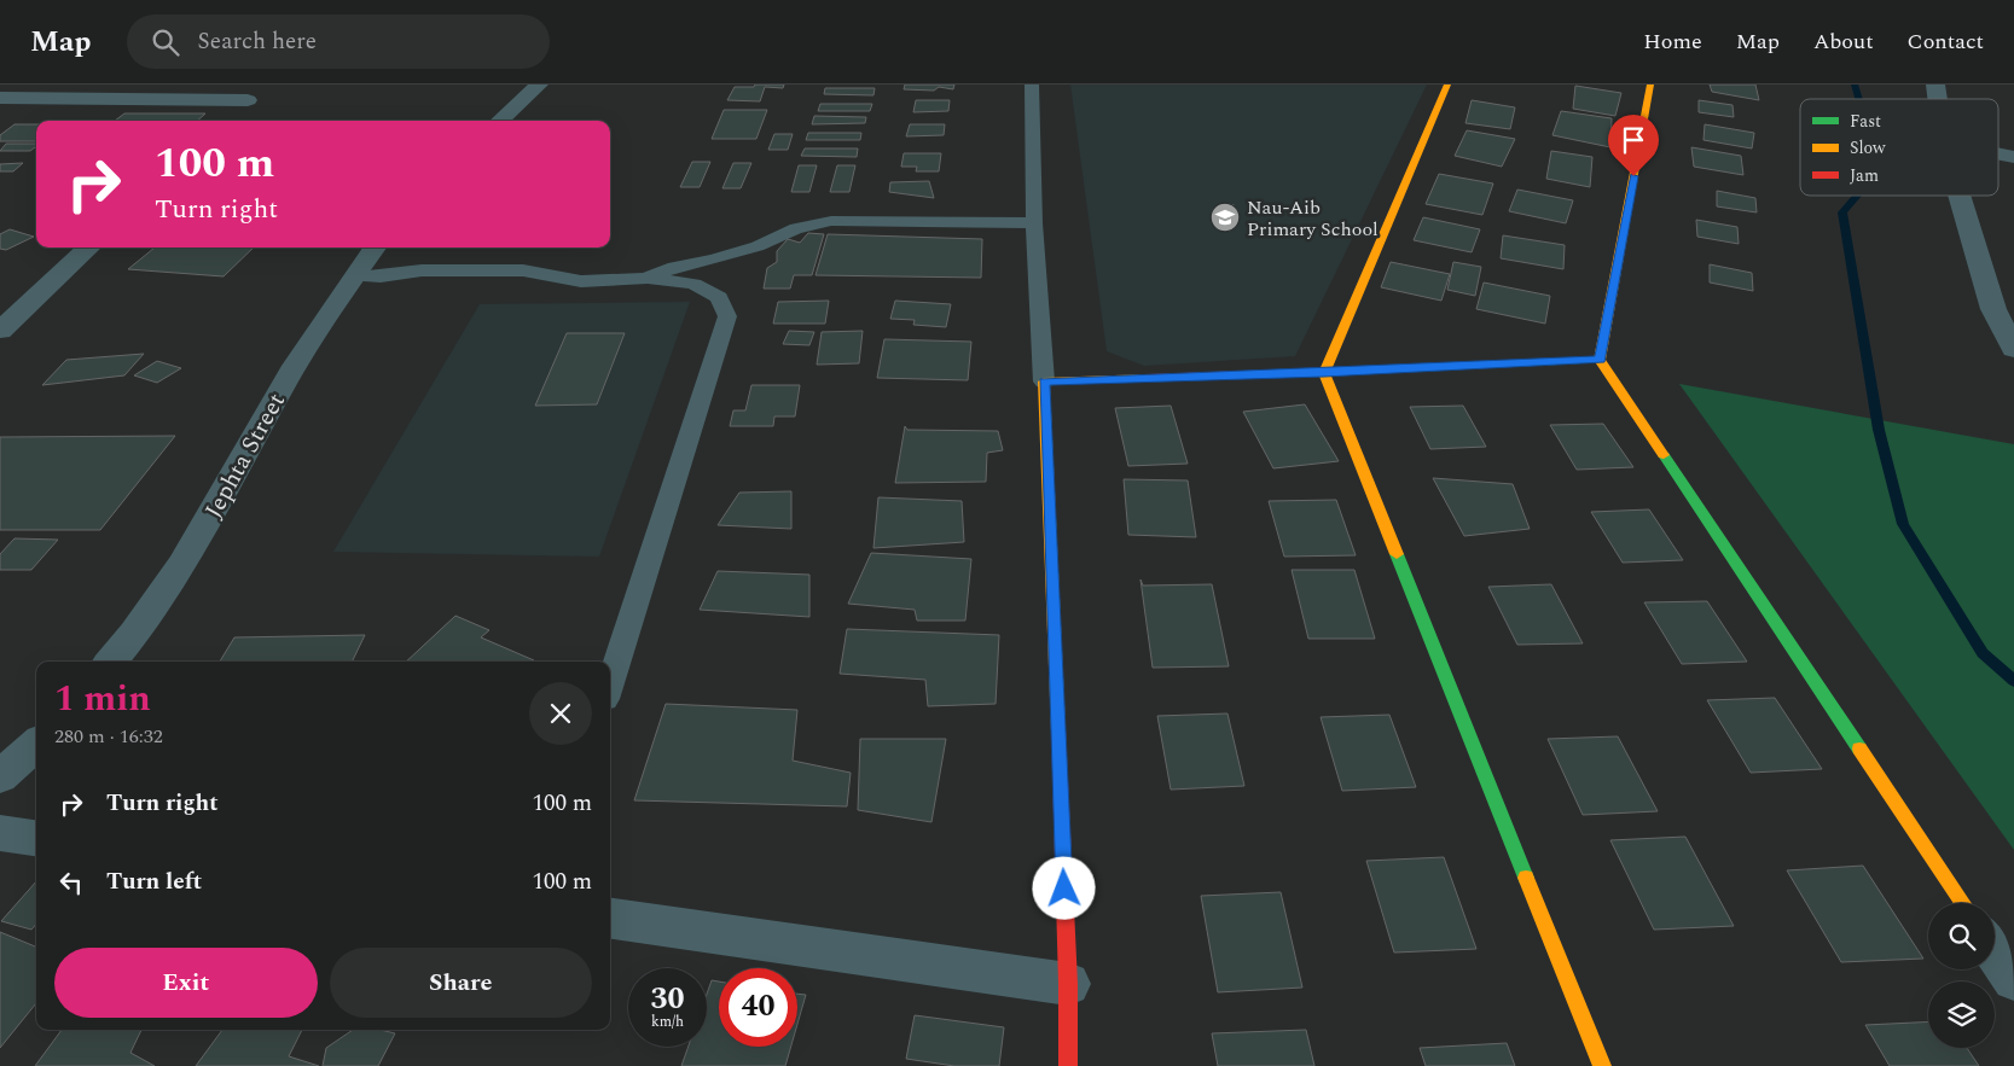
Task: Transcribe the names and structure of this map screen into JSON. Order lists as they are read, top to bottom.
{
  "streets": {
    "street": ["Jephta Street"]
  },
  "places": {
    "school or university": ["Nau-Aib Primary School"]
  },
  "legend": ["Fast", "Slow", "Jam"],
  "page": {
    "header": "Map",
    "search": "Search here",
    "nav": [
      "Home",
      "Map",
      "About",
      "Contact"
    ],
    "turn": ["100 m", "Turn right"],
    "heading": ["1 min", "280 m · 16:32"],
    "list": [
      {
        "name": "Turn right",
        "value": "100 m"
      },
      {
        "name": "Turn left",
        "value": "100 m"
      }
    ],
    "buttons": ["Exit", "Share"],
    "speed": "30 km/h",
    "limit": "40"
  }
}
